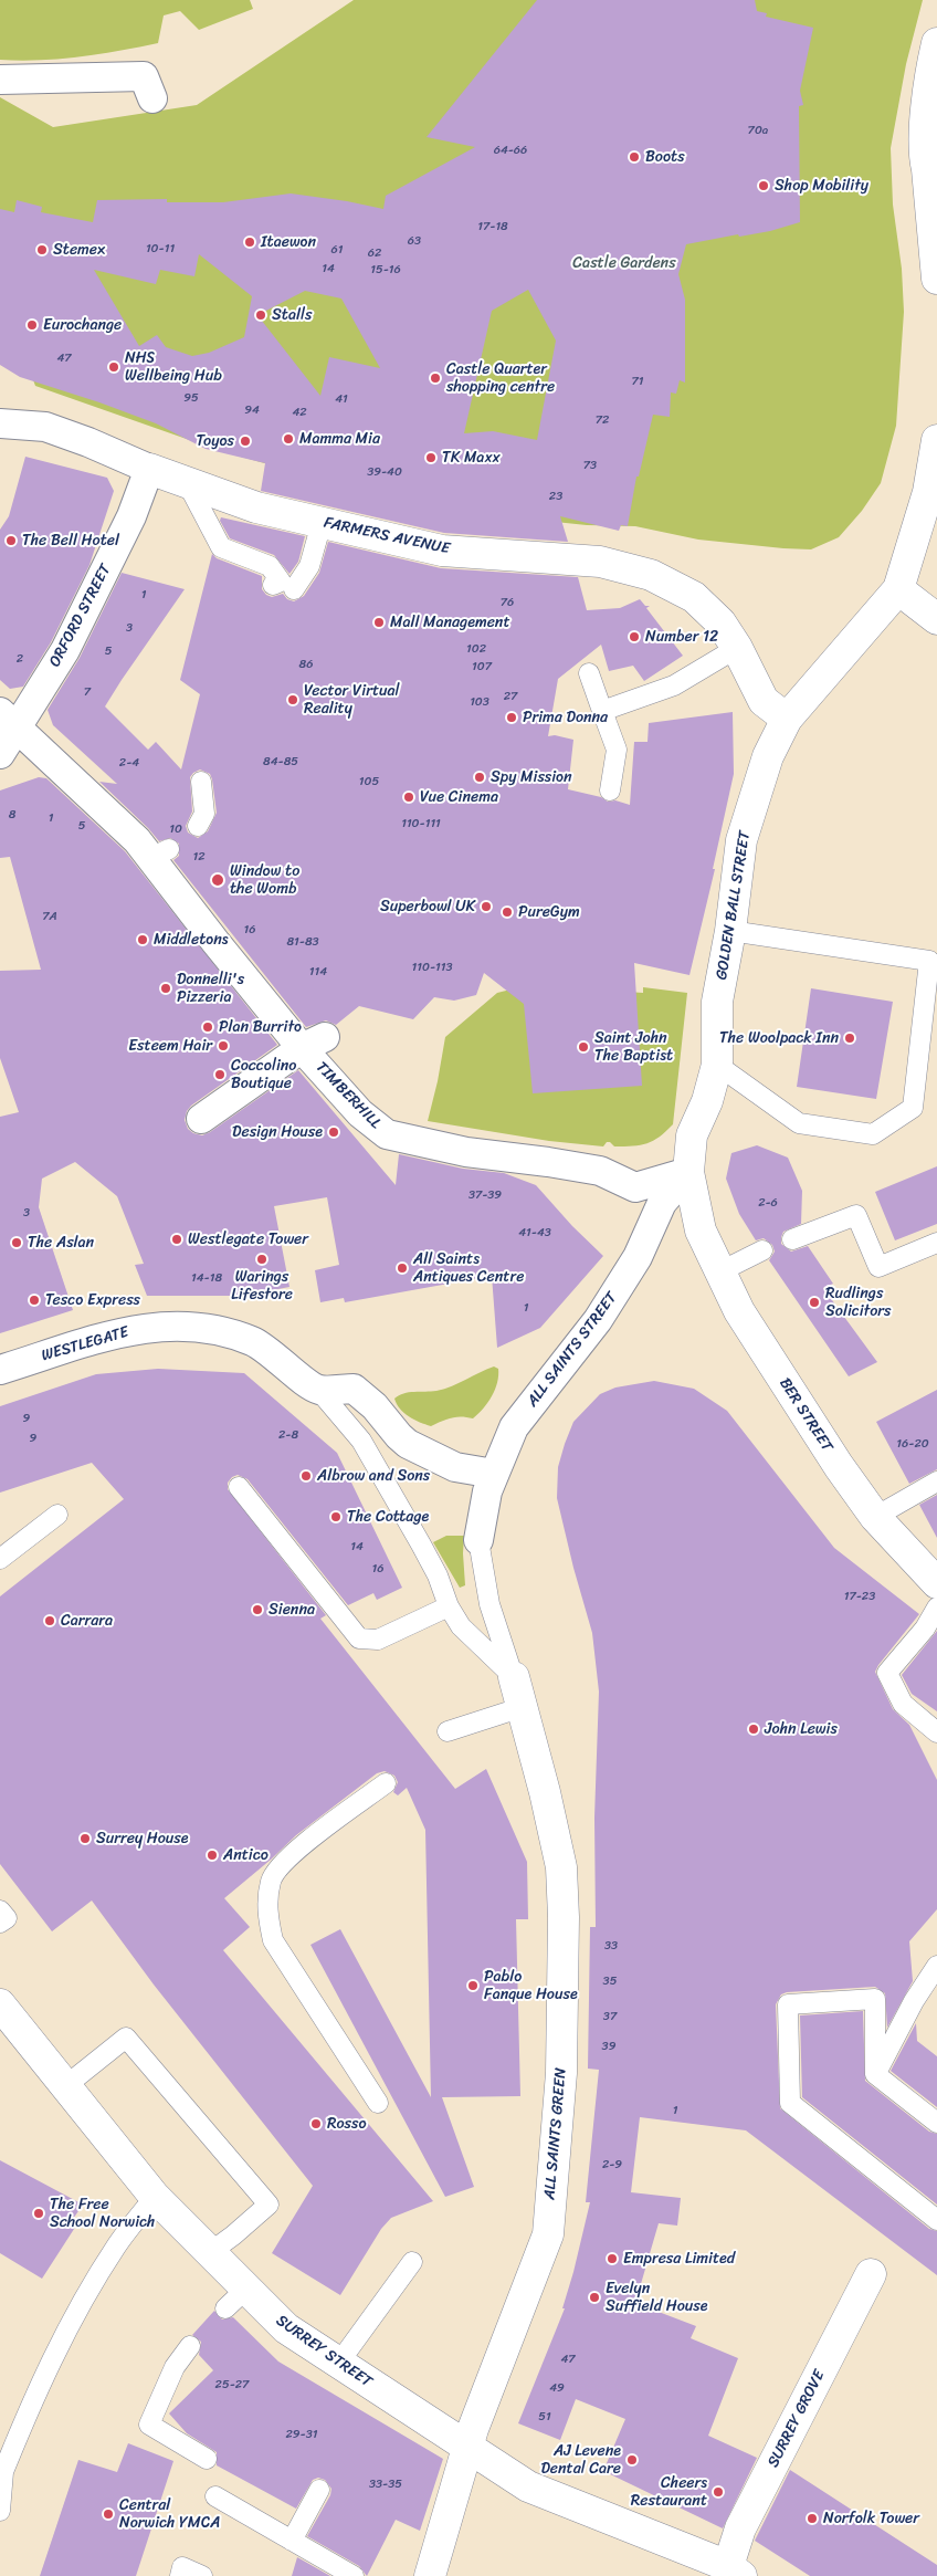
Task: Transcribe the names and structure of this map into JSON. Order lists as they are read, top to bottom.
{
  "streets": {
    "street": [
      "FARMERS AVENUE",
      "ORFORD STREET",
      "GOLDEN BALL STREET",
      "TIMBERHILL",
      "WESTLEGATE",
      "ALL SAINTS STREET",
      "BER STREET",
      "ALL SAINTS GREEN",
      "SURREY STREET",
      "SURREY GROVE"
    ]
  },
  "crossings": [
    ["FARMERS AVENUE", "ORFORD STREET"],
    ["FARMERS AVENUE", "GOLDEN BALL STREET"],
    ["ORFORD STREET", "TIMBERHILL"],
    ["GOLDEN BALL STREET", "TIMBERHILL"],
    ["GOLDEN BALL STREET", "ALL SAINTS STREET"],
    ["GOLDEN BALL STREET", "BER STREET"],
    ["TIMBERHILL", "ALL SAINTS STREET"],
    ["WESTLEGATE", "ALL SAINTS GREEN"],
    ["ALL SAINTS STREET", "ALL SAINTS GREEN"],
    ["ALL SAINTS GREEN", "SURREY STREET"],
    ["SURREY STREET", "SURREY GROVE"]
  ],
  "parks": ["Castle Gardens"],
  "places": [
    "Boots",
    "Shop Mobility",
    "Itaewon",
    "Stemex",
    "Stalls",
    "Eurochange",
    "NHS Wellbeing Hub",
    "Castle Quarter shopping centre",
    "Mamma Mia",
    "Toyos",
    "TK Maxx",
    "The Bell Hotel",
    "Mall Management",
    "Number 12",
    "Vector Virtual Reality",
    "Prima Donna",
    "Spy Mission",
    "Vue Cinema",
    "Window to the Womb",
    "Superbowl UK",
    "PureGym",
    "Middletons",
    "Donnelli's Pizzeria",
    "Plan Burrito",
    "The Woolpack Inn",
    "Esteem Hair",
    "Saint John The Baptist",
    "Coccolino Boutique",
    "Design House",
    "Westlegate Tower",
    "The Aslan",
    "Warings Lifestore",
    "All Saints Antiques Centre",
    "Tesco Express",
    "Rudlings Solicitors",
    "Albrow and Sons",
    "The Cottage",
    "Sienna",
    "Carrara",
    "John Lewis",
    "Surrey House",
    "Antico",
    "Pablo Fanque House",
    "Rosso",
    "The Free School Norwich",
    "Empresa Limited",
    "Evelyn Suffield House",
    "AJ Levene Dental Care",
    "Cheers Restaurant",
    "Central Norwich YMCA",
    "Norfolk Tower"
  ],
  "house_numbers": [
    "70a",
    "64-66",
    "17-18",
    "63",
    "10-11",
    "61",
    "62",
    "14",
    "15-16",
    "47",
    "71",
    "95",
    "41",
    "94",
    "42",
    "72",
    "73",
    "39-40",
    "23",
    "1",
    "76",
    "3",
    "102",
    "5",
    "2",
    "86",
    "107",
    "7",
    "27",
    "103",
    "84-85",
    "2-4",
    "105",
    "8",
    "1",
    "110-111",
    "5",
    "10",
    "12",
    "7A",
    "16",
    "81-83",
    "110-113",
    "114",
    "37-39",
    "2-6",
    "3",
    "41-43",
    "14-18",
    "1",
    "9",
    "2-8",
    "9",
    "16-20",
    "14",
    "16",
    "17-23",
    "33",
    "35",
    "37",
    "39",
    "1",
    "2-9",
    "47",
    "25-27",
    "49",
    "51",
    "29-31",
    "33-35"
  ]
}
